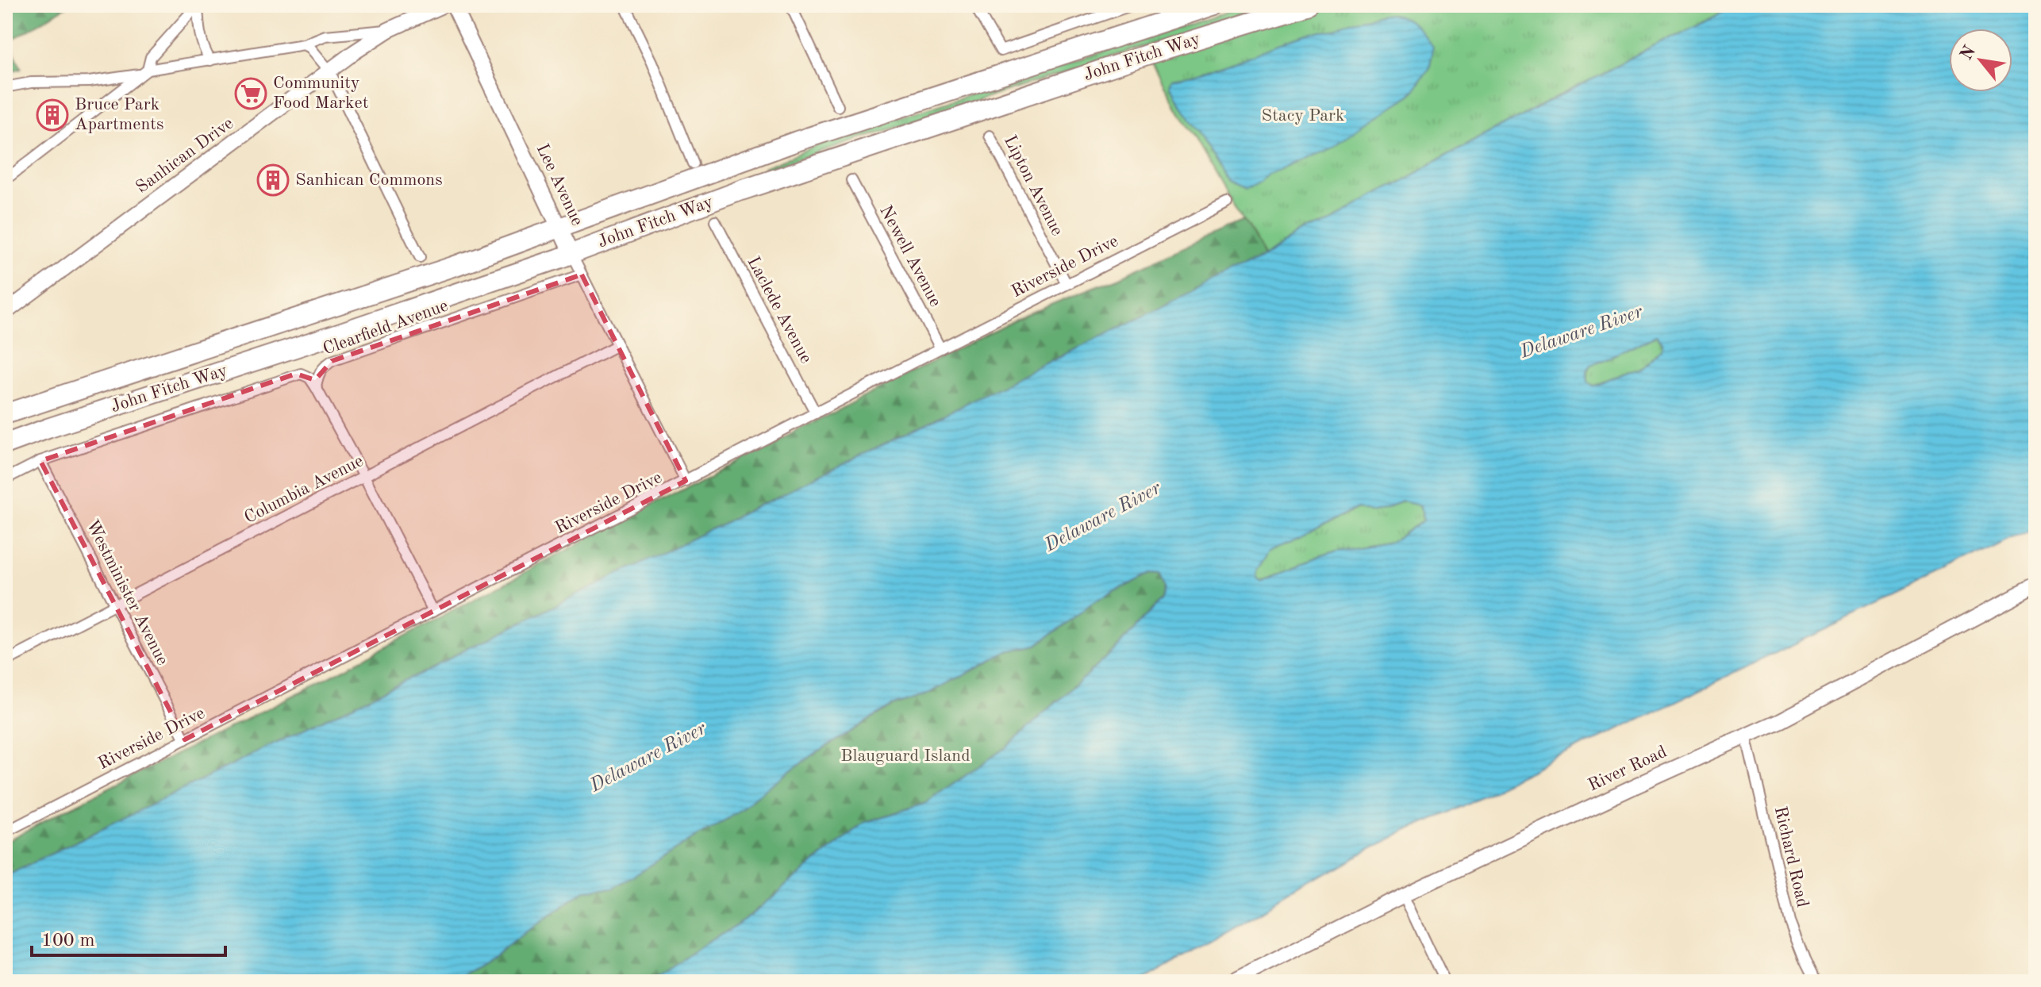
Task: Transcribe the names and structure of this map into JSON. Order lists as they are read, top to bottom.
{
  "streets": {
    "highway": ["John Fitch Way"],
    "main road": ["Sanhican Drive", "Lee Avenue", "River Road"],
    "street": [
      "Lipton Avenue",
      "Newell Avenue",
      "Riverside Drive",
      "Laclede Avenue",
      "Clearfield Avenue",
      "Columbia Avenue",
      "Westminister Avenue",
      "Richard Road"
    ]
  },
  "crossings": [
    ["John Fitch Way", "Lee Avenue"],
    ["Lee Avenue", "Riverside Drive"],
    ["Lee Avenue", "Clearfield Avenue"],
    ["Lee Avenue", "Columbia Avenue"],
    ["Lipton Avenue", "Riverside Drive"],
    ["Newell Avenue", "Riverside Drive"],
    ["Riverside Drive", "Laclede Avenue"],
    ["Riverside Drive", "Westminister Avenue"],
    ["Clearfield Avenue", "Westminister Avenue"],
    ["Columbia Avenue", "Westminister Avenue"],
    ["River Road", "Richard Road"]
  ],
  "water": ["Delaware River"],
  "parks": ["Stacy Park", "Blauguard Island"],
  "places": {
    "supermarket": ["Community Food Market"],
    "building": ["Bruce Park Apartments", "Sanhican Commons"]
  },
  "scale_bar": "100 m",
  "north": "top left"
}
